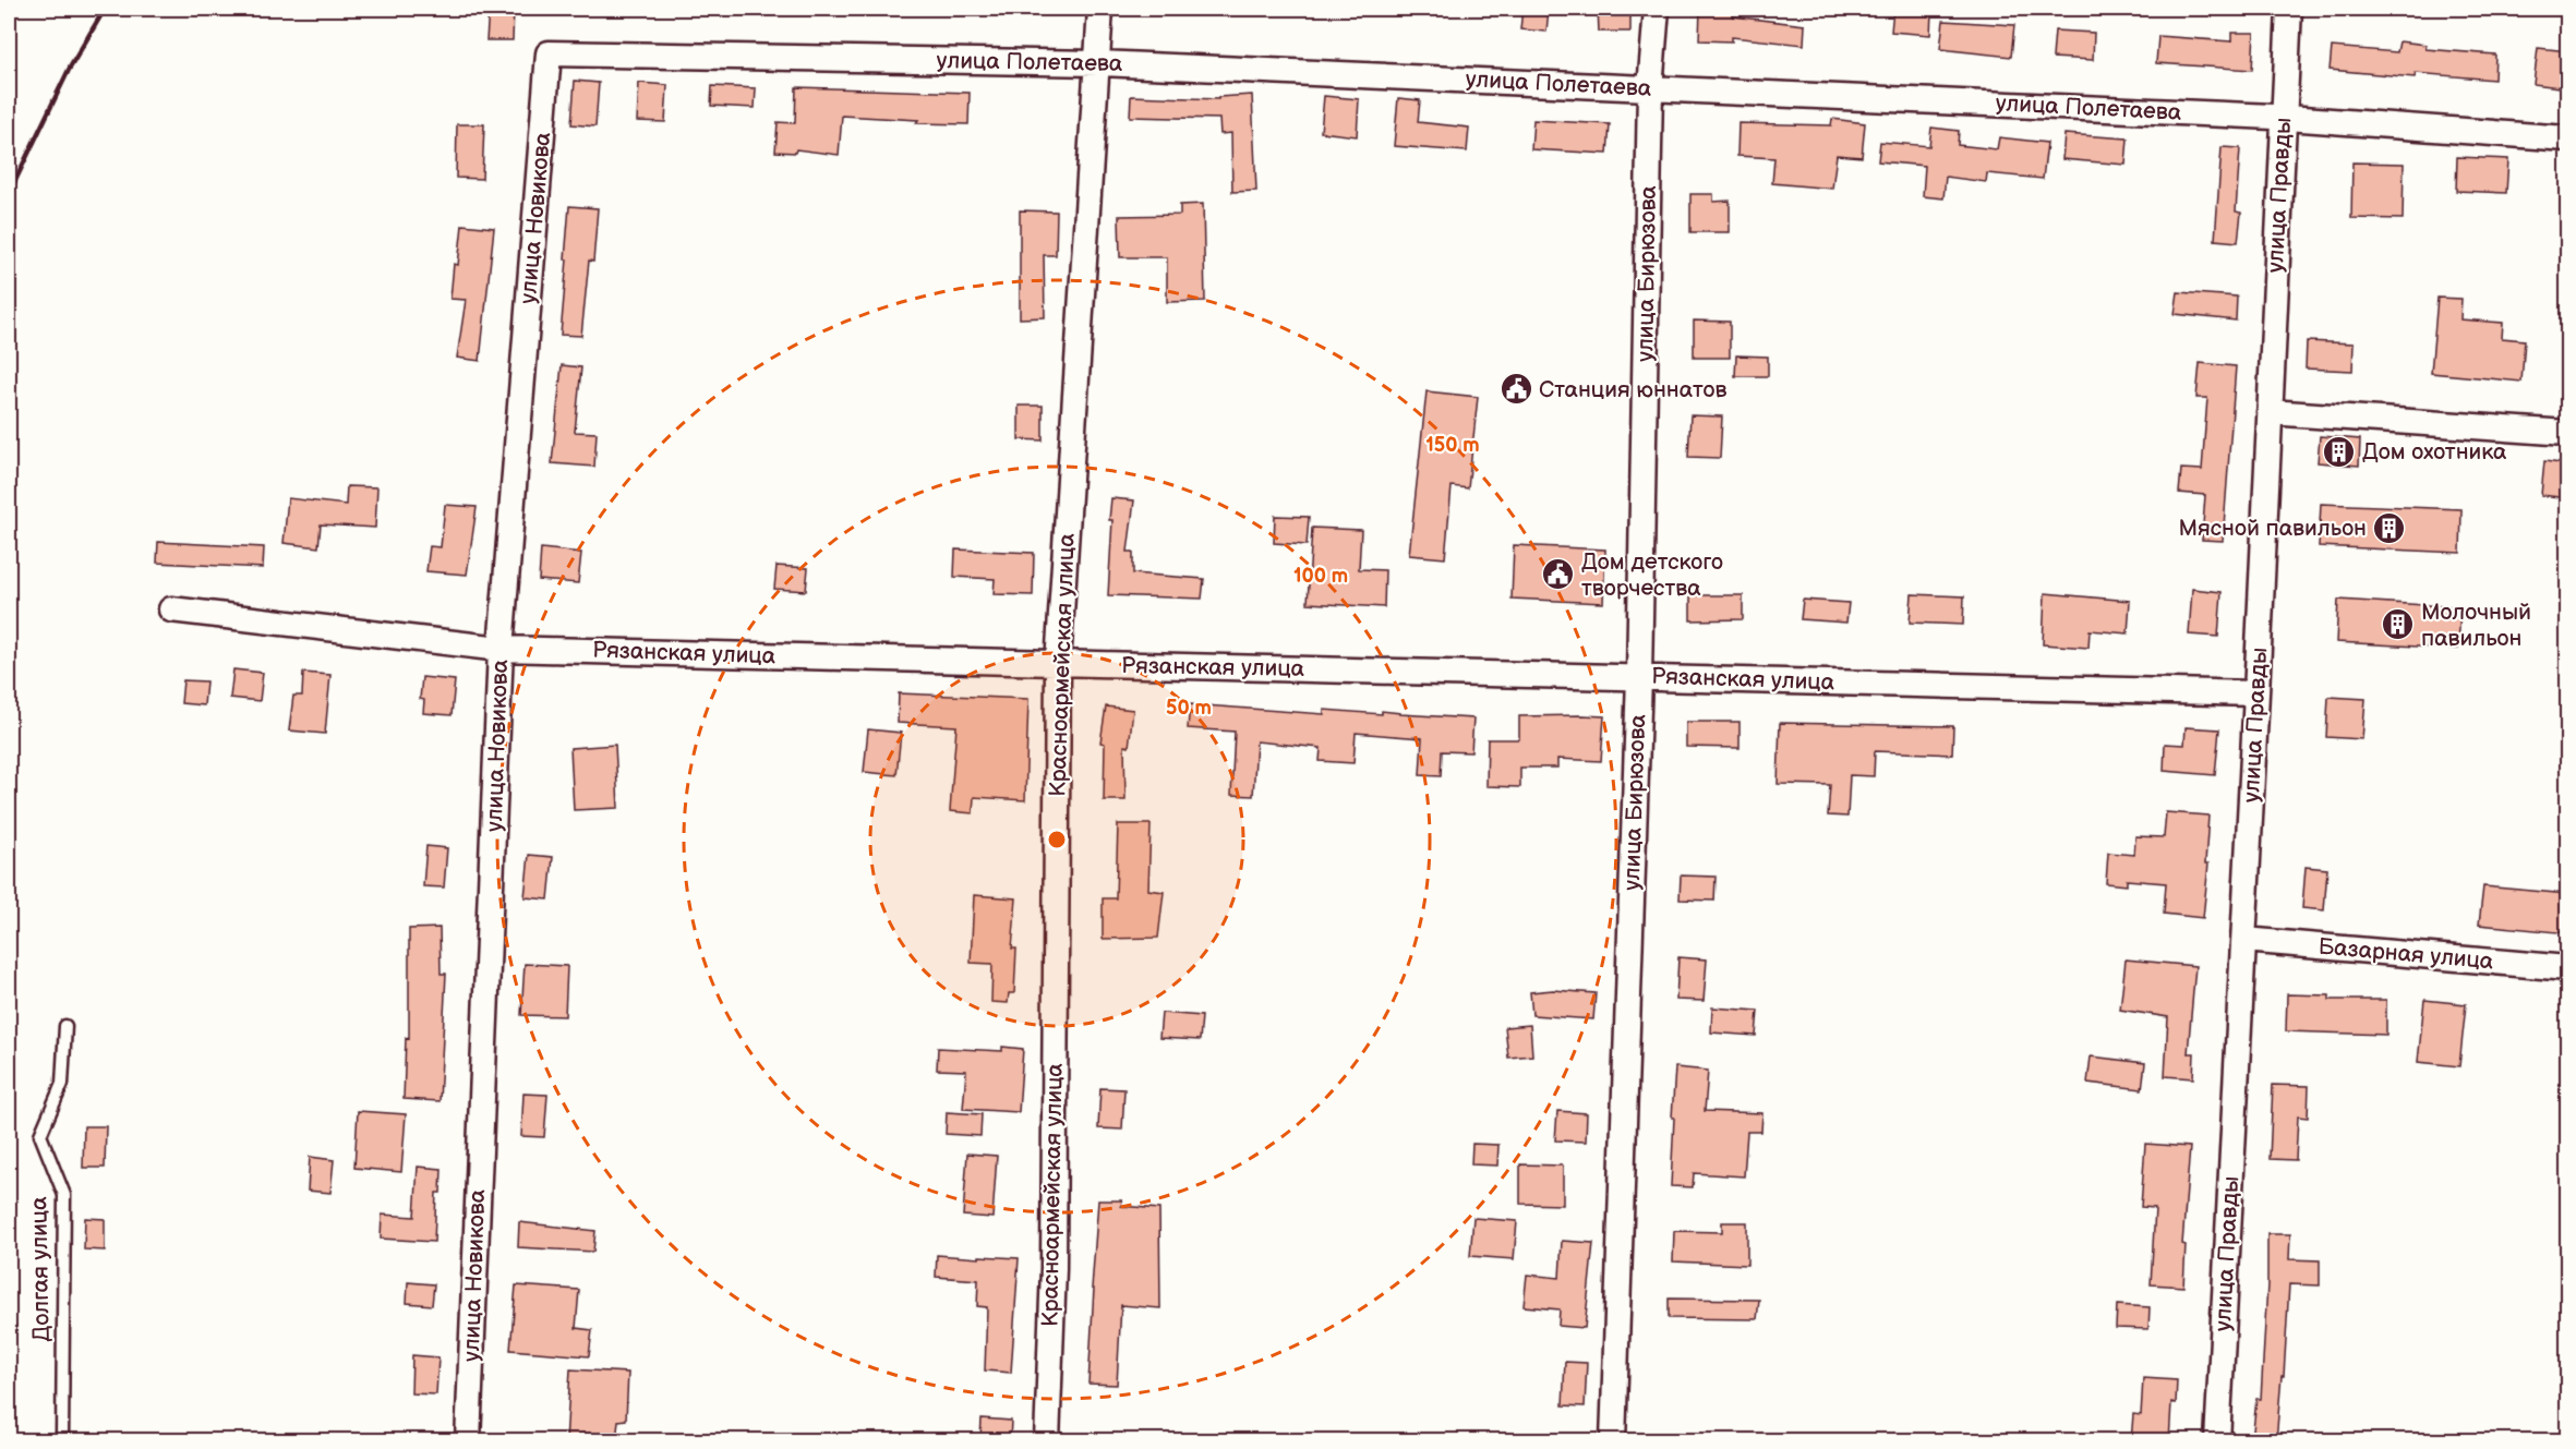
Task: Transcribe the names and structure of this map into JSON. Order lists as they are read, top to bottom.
{
  "streets": {
    "street": [
      "улица Полетаева",
      "улица Правды",
      "улица Новикова",
      "улица Бирюзова",
      "Рязанская улица",
      "Красноармейская улица",
      "Базарная улица"
    ],
    "lane": ["Долгая улица"]
  },
  "crossings": [
    ["улица Полетаева", "улица Правды"],
    ["улица Полетаева", "улица Новикова"],
    ["улица Полетаева", "улица Бирюзова"],
    ["улица Полетаева", "Красноармейская улица"],
    ["улица Правды", "Рязанская улица"],
    ["улица Правды", "Базарная улица"],
    ["улица Новикова", "Рязанская улица"],
    ["улица Бирюзова", "Рязанская улица"],
    ["Рязанская улица", "Красноармейская улица"]
  ],
  "places": {
    "public building": ["Станция юннатов", "Дом детского творчества"],
    "building": ["Дом охотника", "Мясной павильон", "Молочный павильон"]
  },
  "rings": ["150 m", "100 m", "50 m"]
}
